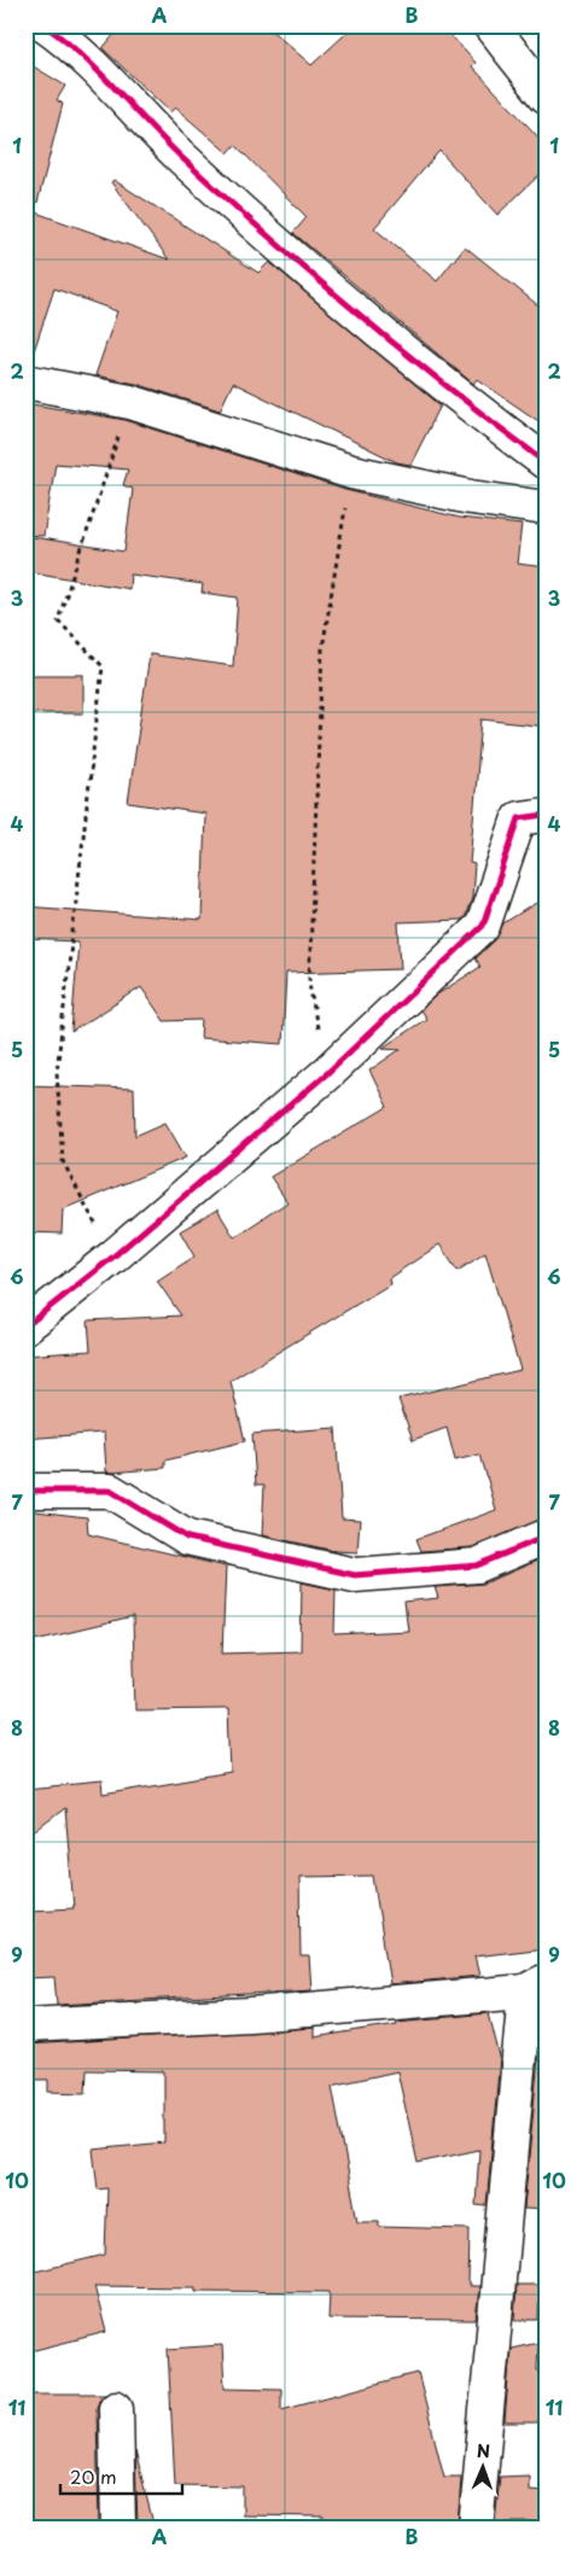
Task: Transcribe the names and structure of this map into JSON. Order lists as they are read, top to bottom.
{
  "scale_bar": "20 m",
  "north": "top",
  "grid": {
    "columns": ["A", "B"],
    "rows": [
      "1",
      "2",
      "3",
      "4",
      "5",
      "6",
      "7",
      "8",
      "9",
      "10",
      "11"
    ]
  }
}
